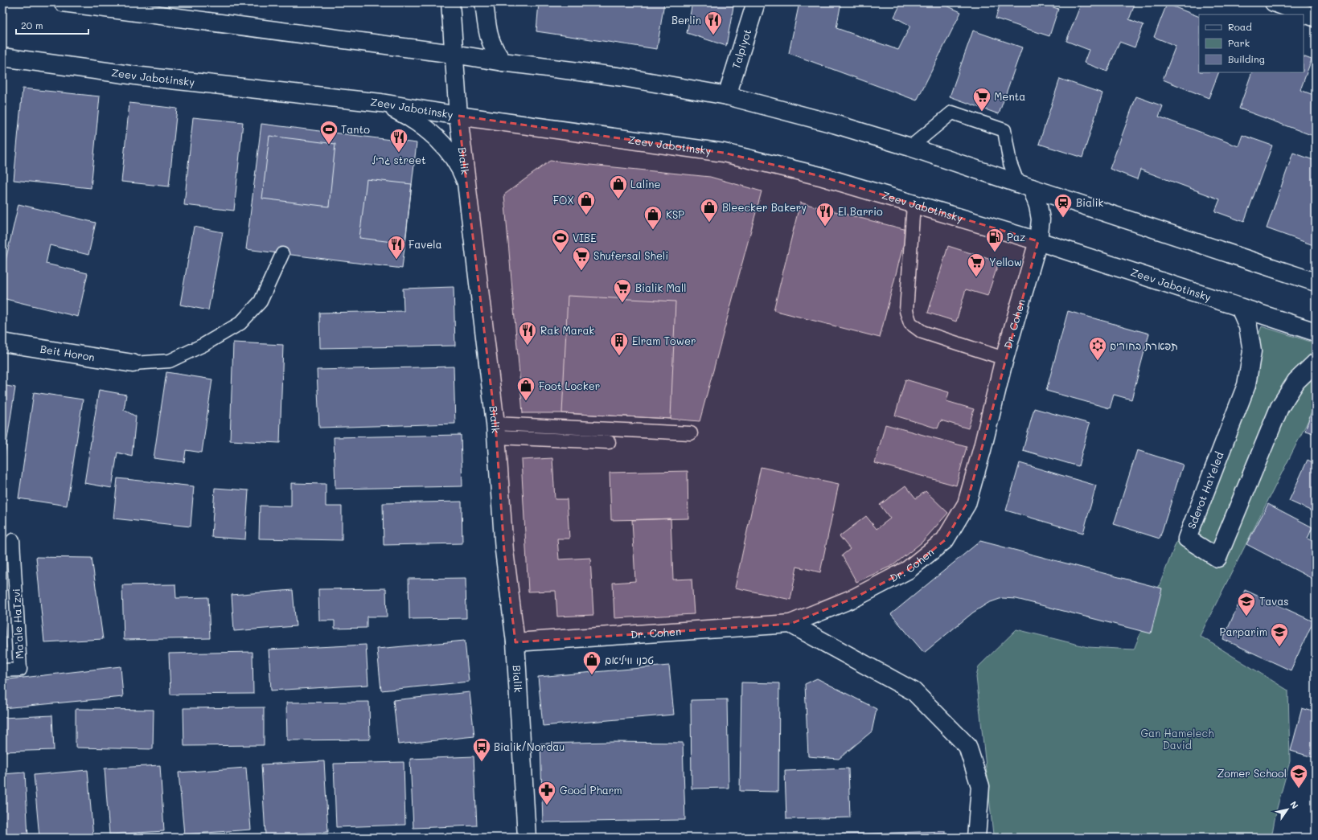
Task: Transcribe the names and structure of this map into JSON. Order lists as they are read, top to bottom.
{
  "streets": {
    "street": [
      "Talpiyot",
      "Zeev Jabotinsky",
      "Bialik",
      "Dr. Cohen",
      "Beit Horon",
      "Sderot HaYeled"
    ],
    "lane": ["Ma'ale HaTzvi"]
  },
  "crossings": [
    ["Zeev Jabotinsky", "Bialik"],
    ["Zeev Jabotinsky", "Dr. Cohen"],
    ["Zeev Jabotinsky", "Sderot HaYeled"],
    ["Bialik", "Dr. Cohen"]
  ],
  "parks": ["Gan Hamelech David"],
  "places": {
    "restaurant": [
      "Berlin",
      "גריל street",
      "El Barrio",
      "Favela",
      "Rak Marak"
    ],
    "supermarket": [
      "Menta",
      "Shufersal Sheli",
      "Yellow",
      "Bialik Mall"
    ],
    "sports": ["Tanto", "VIBE"],
    "shop": [
      "Laline",
      "FOX",
      "Bleecker Bakery",
      "KSP",
      "Foot Locker",
      "טכנו וויליאם"
    ],
    "station": ["Bialik"],
    "fuel station": ["Paz"],
    "building": ["Elram Tower"],
    "synagogue": ["תפארת בחורים"],
    "school or university": ["Tavas", "Parparim", "Zomer School"],
    "bus stop": ["Bialik/Nordau"],
    "pharmacy": ["Good Pharm"]
  },
  "legend": ["Road", "Park", "Building"],
  "scale_bar": "20 m",
  "north": "top right"
}
